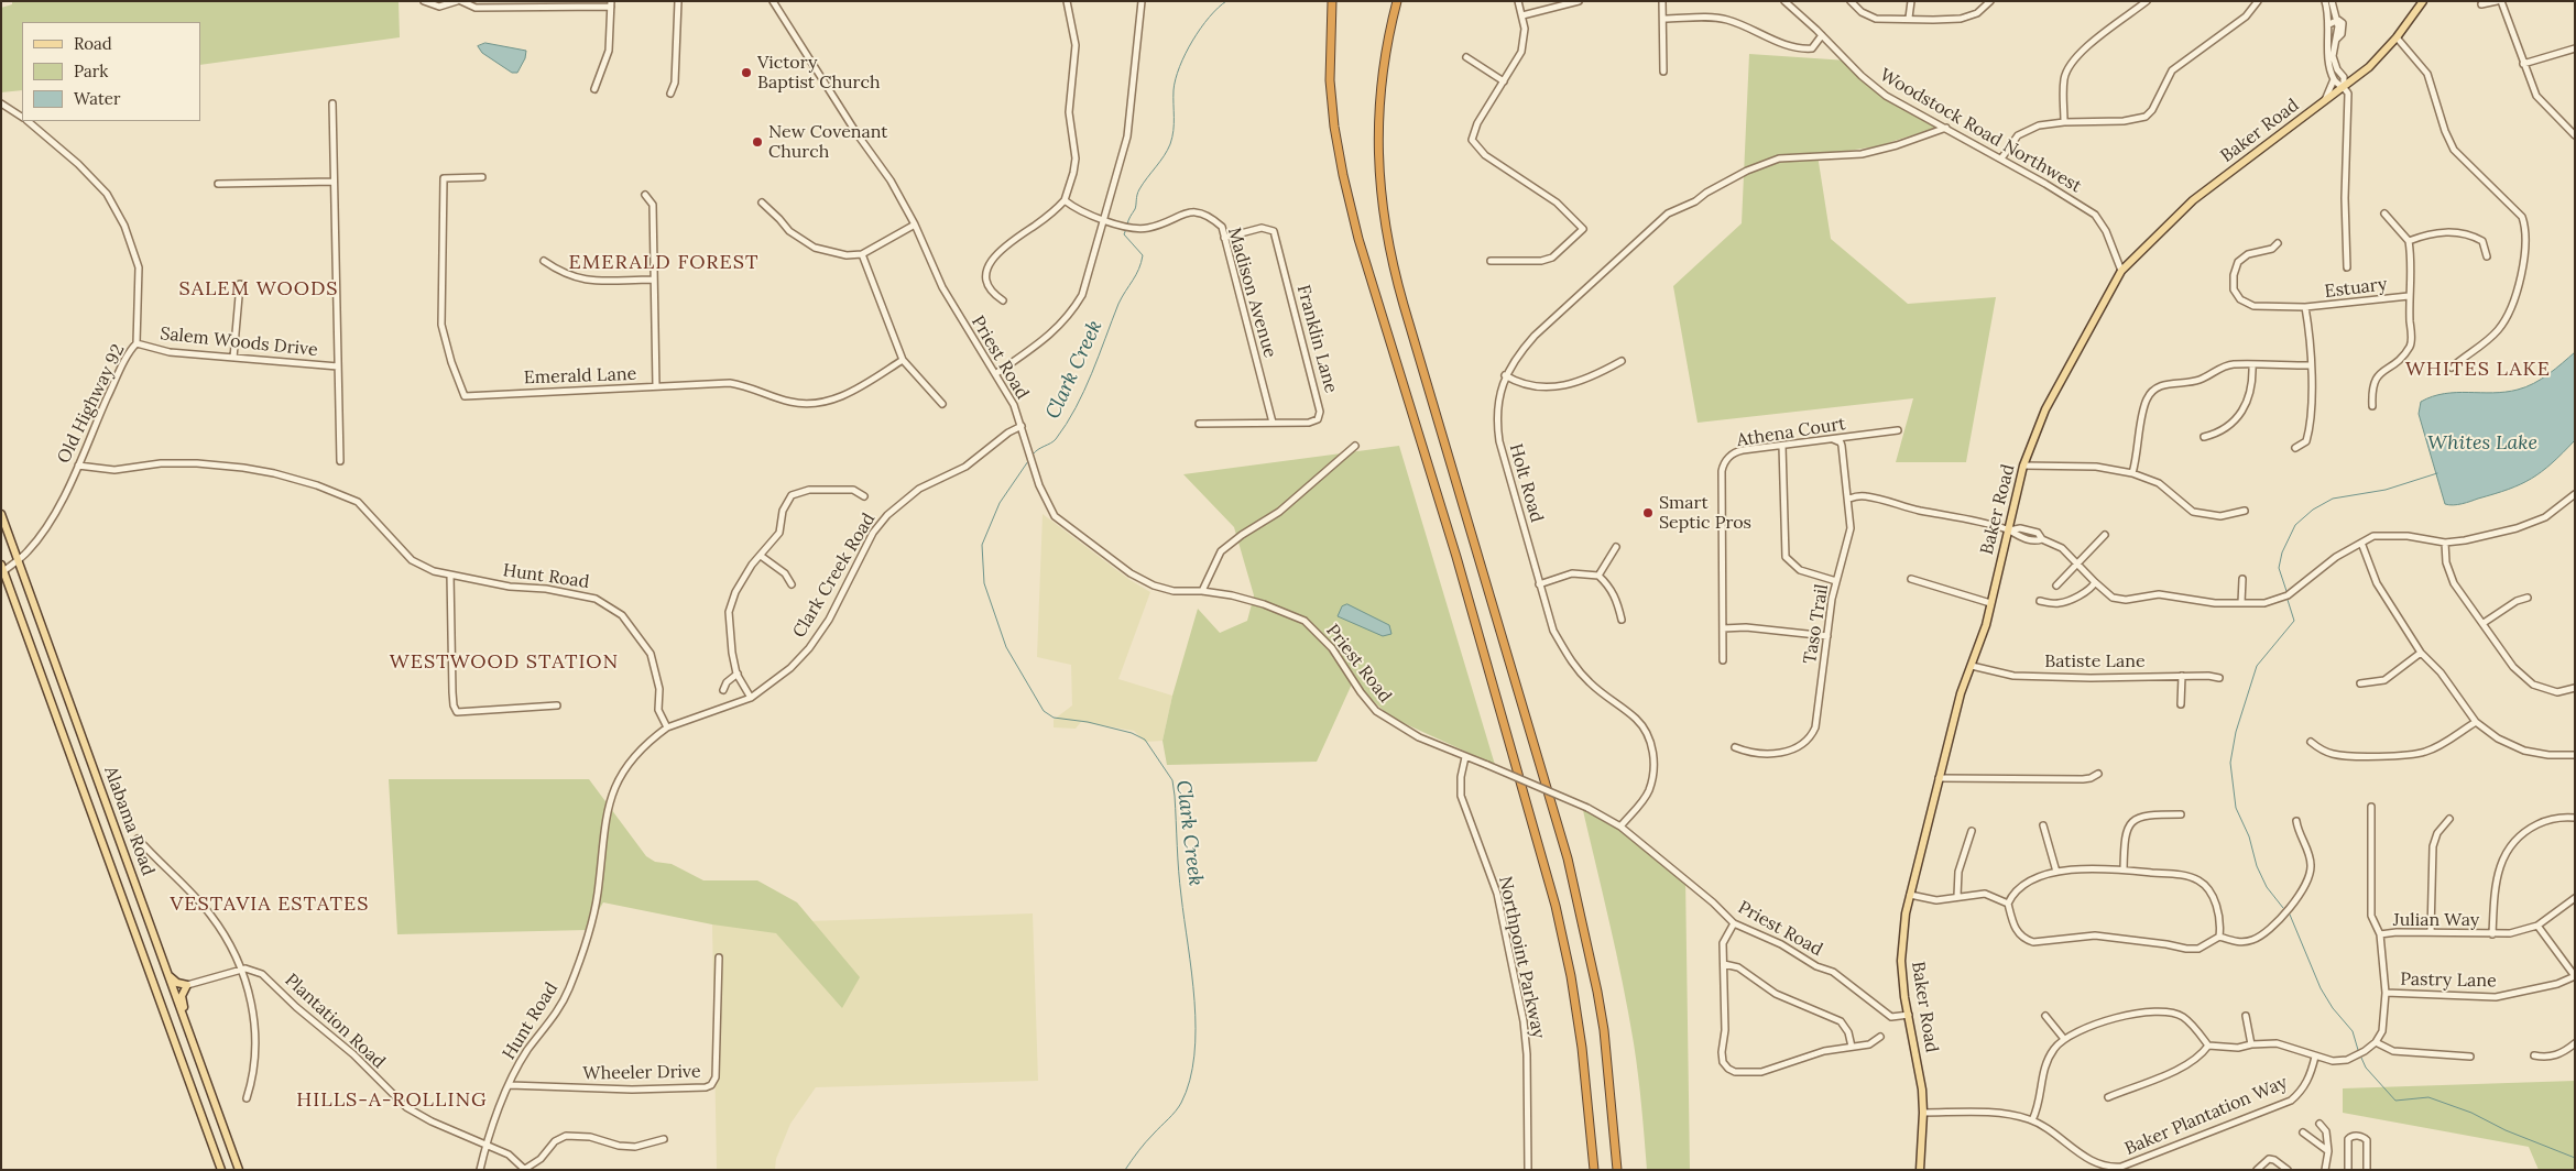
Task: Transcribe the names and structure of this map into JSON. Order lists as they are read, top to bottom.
{
  "streets": {
    "main road": ["Baker Road", "Alabama Road"],
    "street": [
      "Woodstock Road Northwest",
      "Estuary",
      "Madison Avenue",
      "Franklin Lane",
      "Salem Woods Drive",
      "Priest Road",
      "Emerald Lane",
      "Old Highway 92",
      "Athena Court",
      "Holt Road",
      "Clark Creek Road",
      "Hunt Road",
      "Taso Trail",
      "Batiste Lane",
      "Julian Way",
      "Northpoint Parkway",
      "Pastry Lane",
      "Plantation Road",
      "Wheeler Drive",
      "Baker Plantation Way"
    ]
  },
  "crossings": [
    ["Woodstock Road Northwest", "Baker Road"],
    ["Woodstock Road Northwest", "Holt Road"],
    ["Baker Road", "Priest Road"],
    ["Baker Road", "Batiste Lane"],
    ["Baker Road", "Baker Plantation Way"],
    ["Madison Avenue", "Franklin Lane"],
    ["Salem Woods Drive", "Old Highway 92"],
    ["Priest Road", "Holt Road"],
    ["Priest Road", "Clark Creek Road"],
    ["Priest Road", "Northpoint Parkway"],
    ["Old Highway 92", "Hunt Road"],
    ["Old Highway 92", "Alabama Road"],
    ["Athena Court", "Taso Trail"],
    ["Clark Creek Road", "Hunt Road"],
    ["Hunt Road", "Plantation Road"],
    ["Hunt Road", "Wheeler Drive"]
  ],
  "districts": [
    "EMERALD FOREST",
    "SALEM WOODS",
    "WHITES LAKE",
    "WESTWOOD STATION",
    "VESTAVIA ESTATES",
    "HILLS-A-ROLLING"
  ],
  "water": ["Clark Creek", "Whites Lake"],
  "places": ["Victory Baptist Church", "New Covenant Church", "Smart Septic Pros"],
  "legend": ["Road", "Park", "Water"]
}
